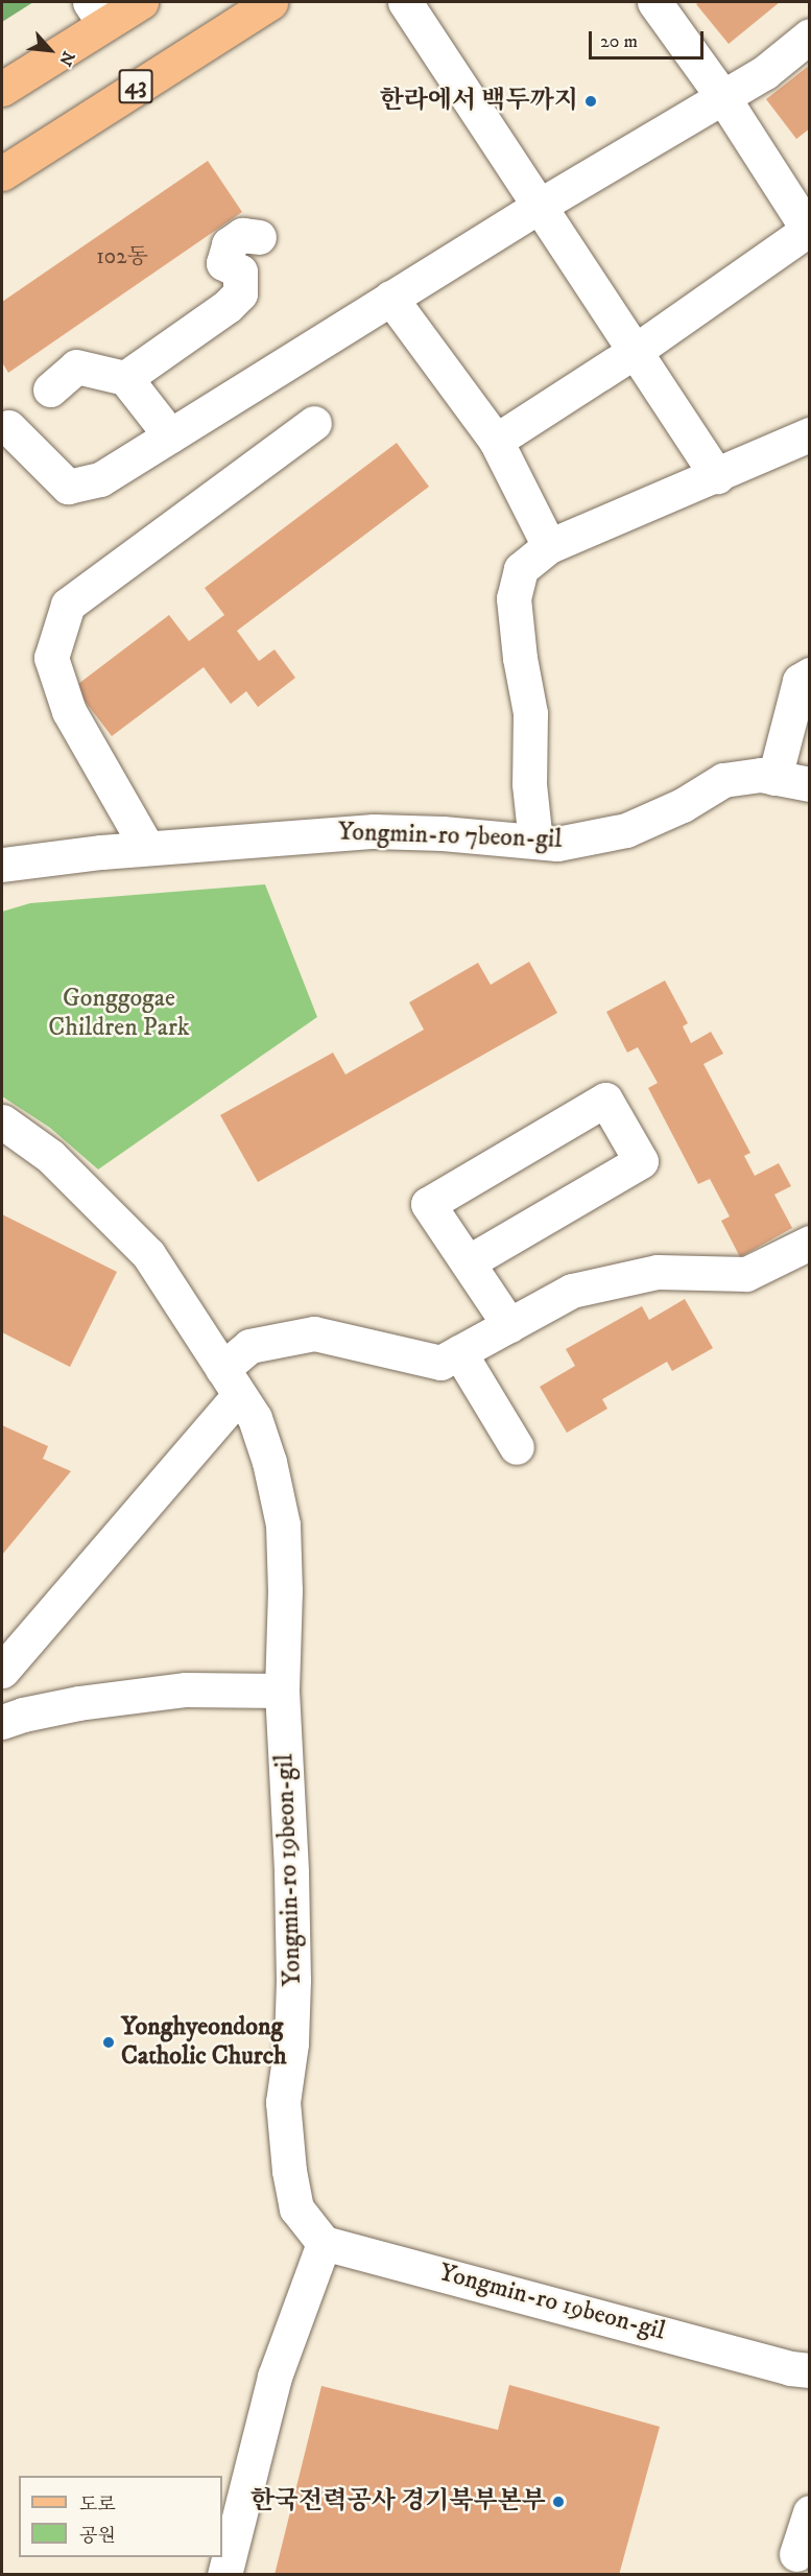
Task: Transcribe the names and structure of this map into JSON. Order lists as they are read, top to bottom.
{
  "streets": {
    "main road": ["43"],
    "street": ["Yongmin-ro 7beon-gil", "Yongmin-ro 19beon-gil"]
  },
  "parks": ["Gonggogae Children Park"],
  "places": ["한라에서 백두까지", "Yonghyeondong Catholic Church", "한국전력공사 경기북부본부"],
  "house_numbers": ["102동"],
  "legend": ["도로", "공원"],
  "scale_bar": "20 m",
  "north": "bottom right"
}
